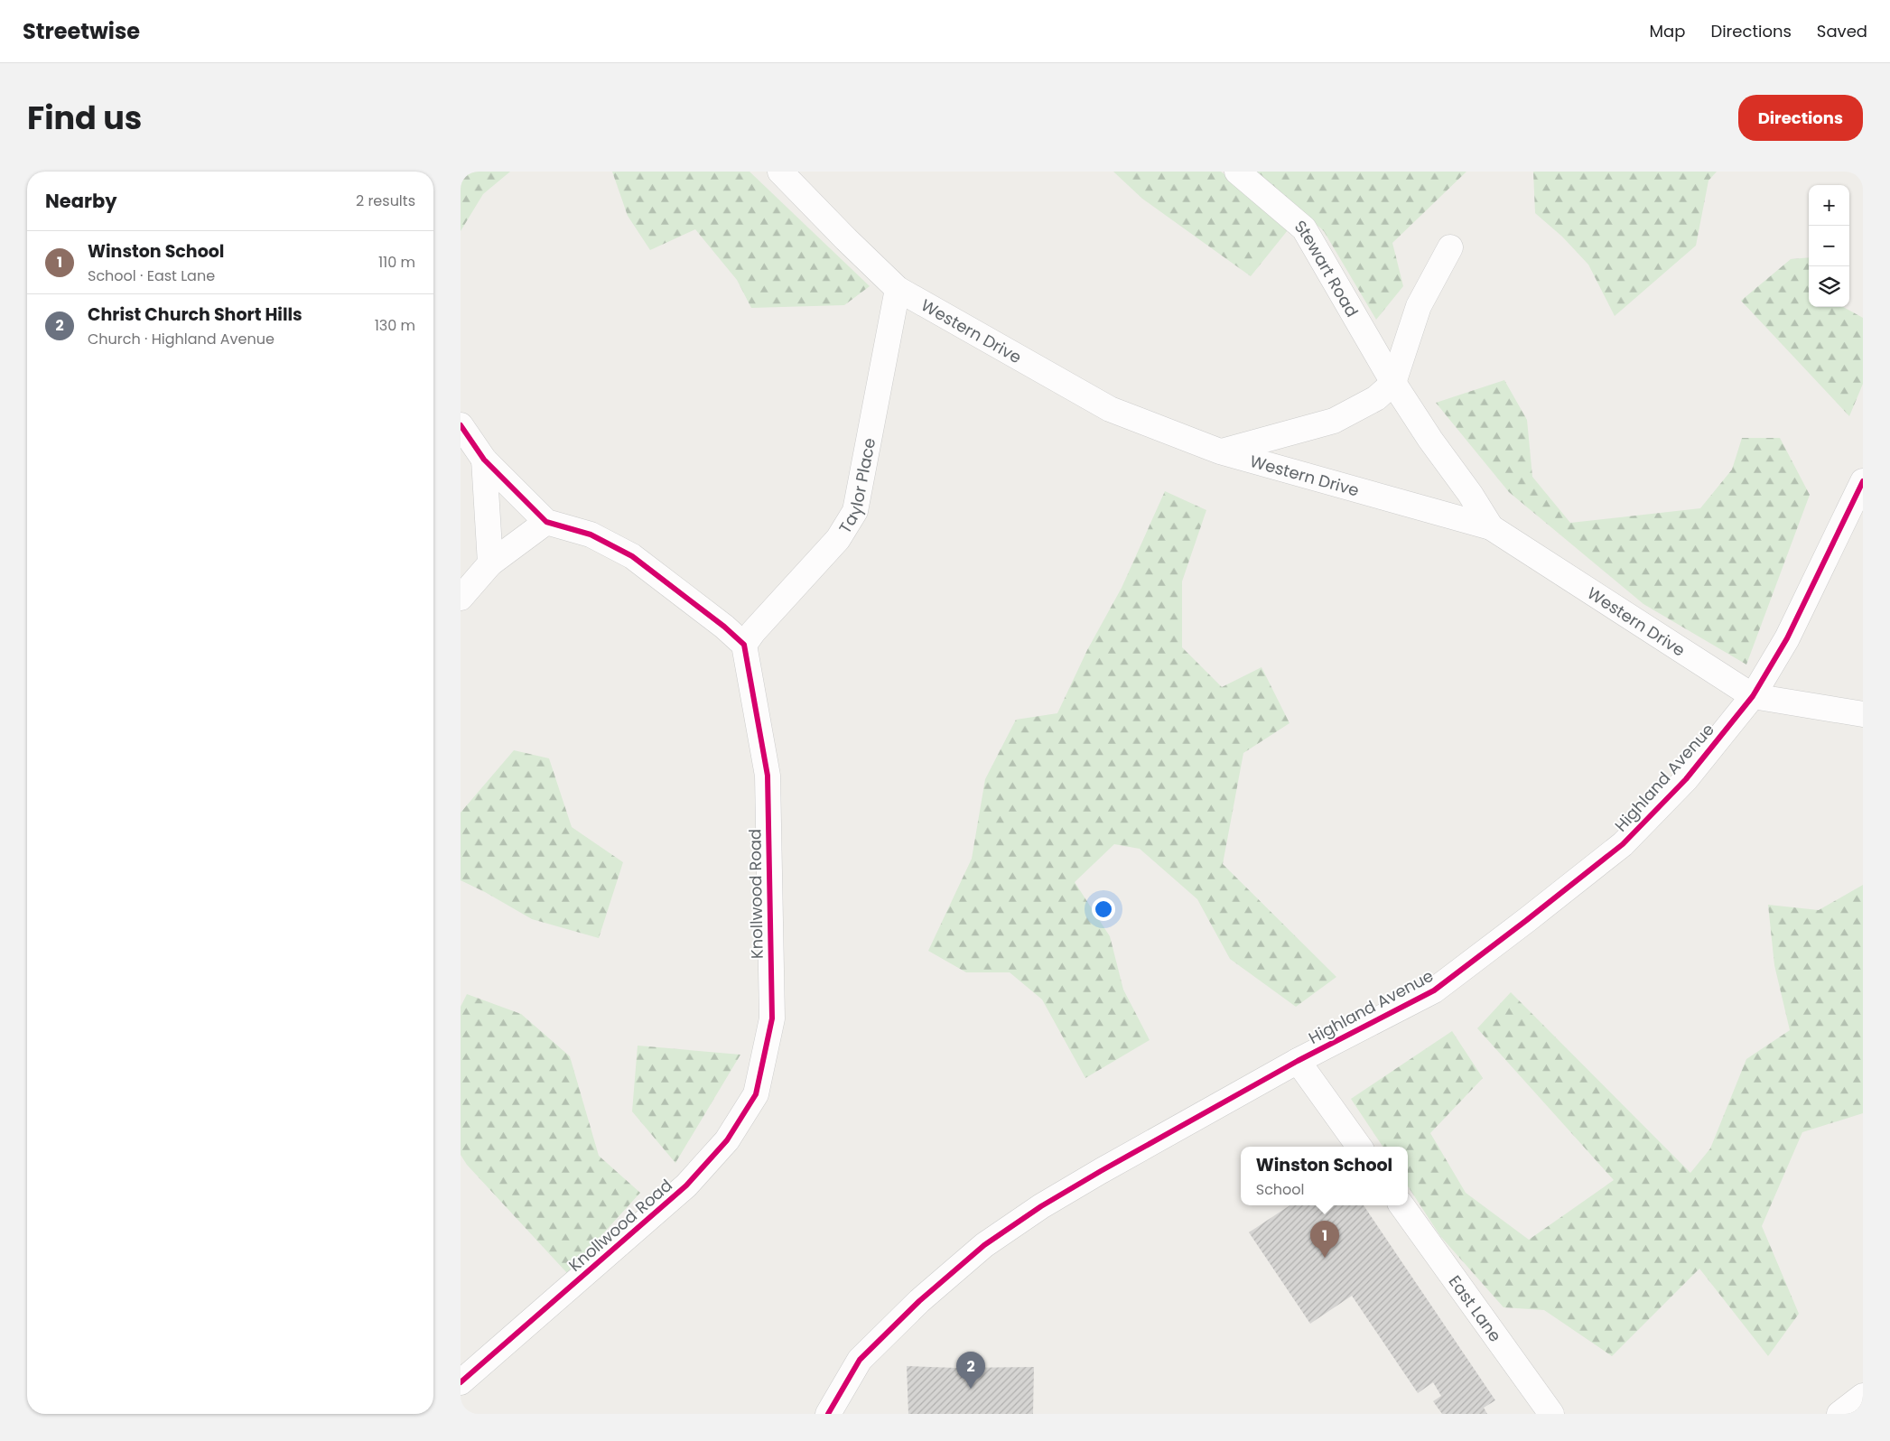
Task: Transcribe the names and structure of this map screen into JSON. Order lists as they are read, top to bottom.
{
  "streets": {
    "street": [
      "Stewart Road",
      "Western Drive",
      "Taylor Place",
      "Highland Avenue",
      "Knollwood Road",
      "East Lane"
    ]
  },
  "crossings": [
    ["Stewart Road", "Western Drive"],
    ["Western Drive", "Taylor Place"],
    ["Western Drive", "Highland Avenue"],
    ["Taylor Place", "Knollwood Road"]
  ],
  "page": {
    "header": "Streetwise",
    "nav": ["Map", "Directions", "Saved"],
    "title": "Find us",
    "buttons": "Directions",
    "heading": ["Nearby", "2 results"],
    "map_buttons": ["+", "−"],
    "list": [
      {
        "mark": "1",
        "name": "Winston School",
        "note": "School · East Lane",
        "value": "110 m"
      },
      {
        "mark": "2",
        "name": "Christ Church Short Hills",
        "note": "Church · Highland Avenue",
        "value": "130 m"
      }
    ],
    "popup": ["Winston School", "School"],
    "pins": ["1", "2"]
  }
}
